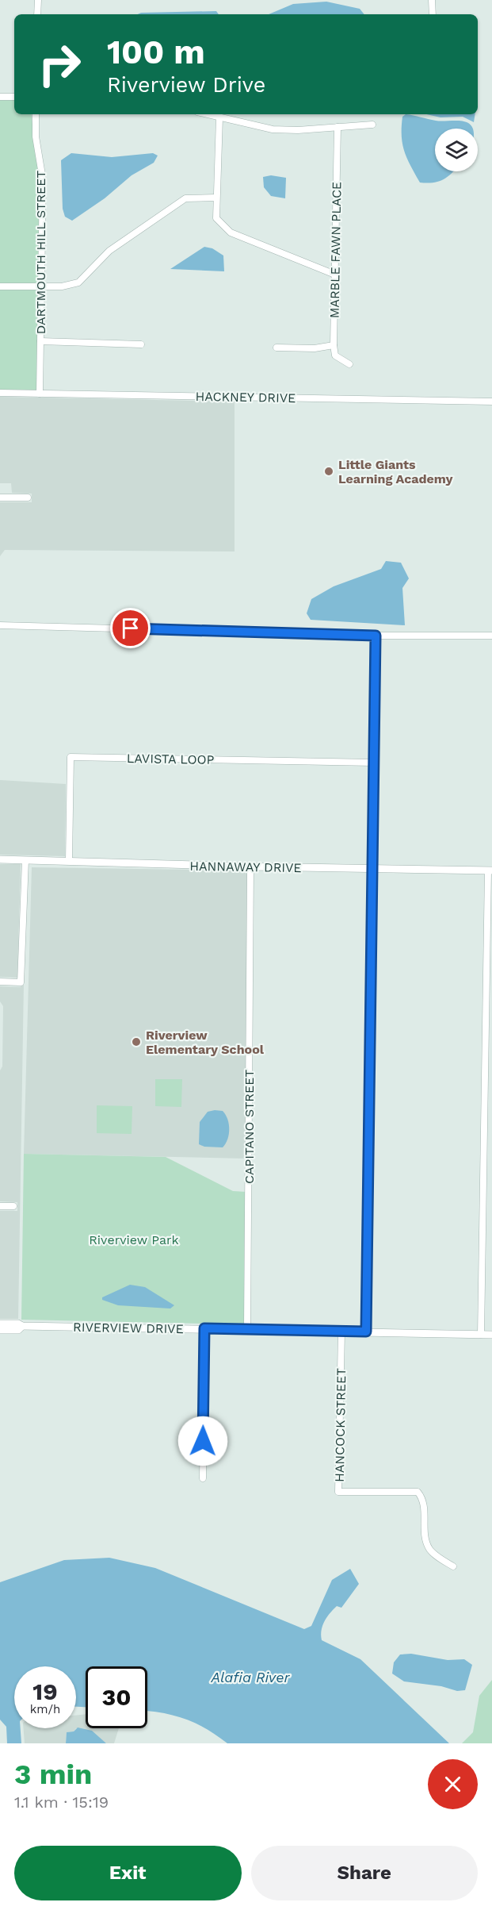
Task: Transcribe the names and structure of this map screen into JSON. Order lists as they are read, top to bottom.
{
  "streets": {
    "street": [
      "MARBLE FAWN PLACE",
      "DARTMOUTH HILL STREET",
      "HACKNEY DRIVE",
      "LAVISTA LOOP",
      "HANNAWAY DRIVE",
      "CAPITANO STREET",
      "RIVERVIEW DRIVE",
      "HANCOCK STREET"
    ]
  },
  "crossings": [
    ["DARTMOUTH HILL STREET", "HACKNEY DRIVE"],
    ["LAVISTA LOOP", "HANNAWAY DRIVE"],
    ["HANNAWAY DRIVE", "CAPITANO STREET"],
    ["CAPITANO STREET", "RIVERVIEW DRIVE"],
    ["RIVERVIEW DRIVE", "HANCOCK STREET"]
  ],
  "water": ["Alafia River"],
  "parks": ["Riverview Park"],
  "places": ["Little Giants Learning Academy", "Riverview Elementary School"],
  "page": {
    "turn": ["100 m", "Riverview Drive"],
    "speed": "19 km/h",
    "limit": "30",
    "heading": ["3 min", "1.1 km · 15:19"],
    "buttons": ["Exit", "Share"]
  }
}
